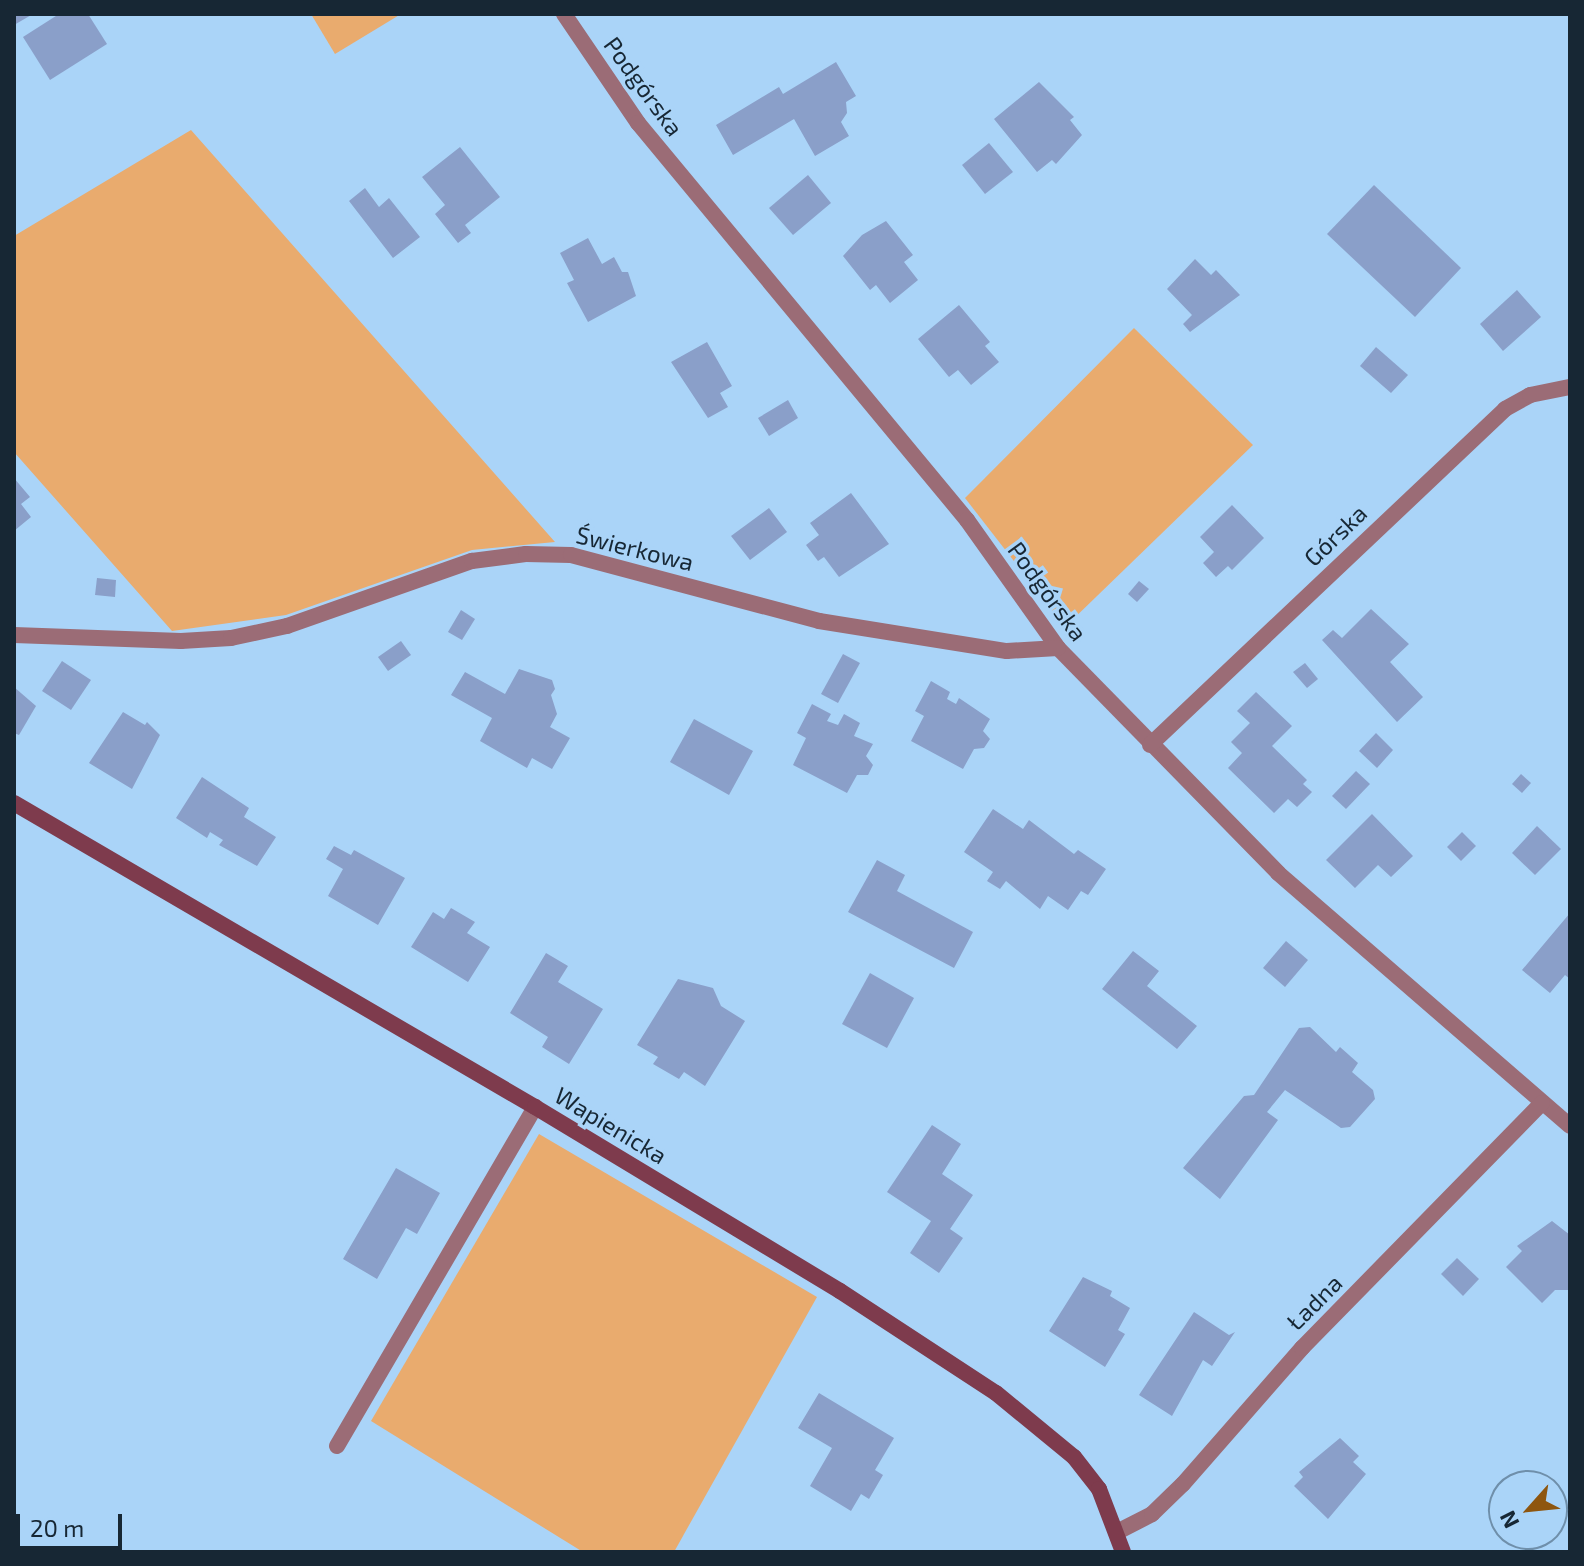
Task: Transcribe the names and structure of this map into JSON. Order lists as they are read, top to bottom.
{
  "streets": {
    "street": [
      "Podgórska",
      "Górska",
      "Świerkowa",
      "Wapienicka",
      "Ładna"
    ]
  },
  "crossings": [
    ["Podgórska", "Górska"],
    ["Podgórska", "Świerkowa"],
    ["Podgórska", "Ładna"],
    ["Wapienicka", "Ładna"]
  ],
  "scale_bar": "20 m",
  "north": "bottom left"
}
